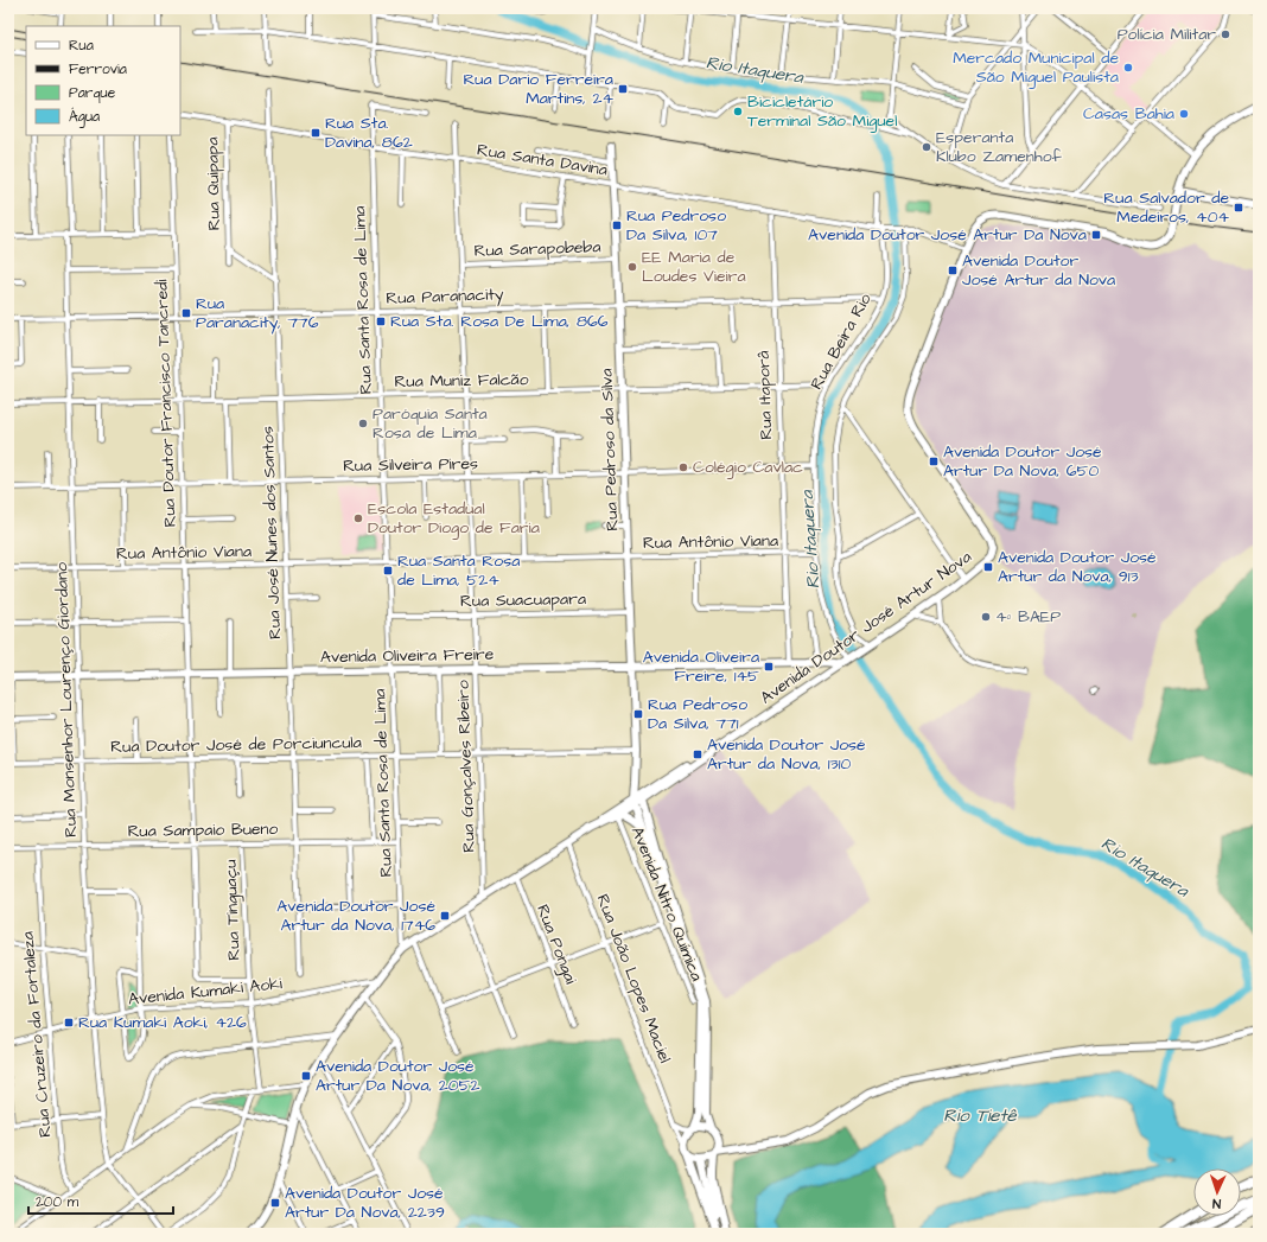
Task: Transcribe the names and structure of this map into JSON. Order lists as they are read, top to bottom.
{
  "streets": {
    "main road": ["Rua Pedroso da Silva", "Avenida Doutor José Artur Nova", "Avenida Oliveira Freire"],
    "street": [
      "Rua Santa Davina",
      "Rua Quipapa",
      "Rua Sarapobeba",
      "Rua Paranacity",
      "Rua Santa Rosa de Lima",
      "Rua Beira Rio",
      "Rua Muniz Falcão",
      "Rua Itaporâ",
      "Rua Doutor Francisco Tancredi",
      "Rua Silveira Pires",
      "Rua José Nunes dos Santos",
      "Rua Antônio Viana",
      "Rua Suacuapara",
      "Rua Monsenhor Lourenço Giordano",
      "Rua Doutor José de Porciuncula",
      "Rua Gonçalves Ribeiro",
      "Rua Sampaio Bueno",
      "Avenida Nitro Química",
      "Rua Tinguaçu",
      "Rua Pongai",
      "Rua João Lopes Maciel",
      "Avenida Kumaki Aoki",
      "Rua Cruzeiro da Fortaleza"
    ]
  },
  "crossings": [
    ["Rua Santa Davina", "Rua Quipapa"],
    ["Rua Santa Davina", "Rua Santa Rosa de Lima"],
    ["Rua Santa Davina", "Rua Beira Rio"],
    ["Rua Santa Davina", "Rua Itaporâ"],
    ["Rua Santa Davina", "Rua Pedroso da Silva"],
    ["Rua Santa Davina", "Rua José Nunes dos Santos"],
    ["Rua Santa Davina", "Rua Gonçalves Ribeiro"],
    ["Rua Quipapa", "Rua José Nunes dos Santos"],
    ["Rua Sarapobeba", "Rua Pedroso da Silva"],
    ["Rua Sarapobeba", "Rua Gonçalves Ribeiro"],
    ["Rua Paranacity", "Rua Santa Rosa de Lima"],
    ["Rua Paranacity", "Rua Beira Rio"],
    ["Rua Paranacity", "Rua Itaporâ"],
    ["Rua Paranacity", "Rua Doutor Francisco Tancredi"],
    ["Rua Paranacity", "Rua Pedroso da Silva"],
    ["Rua Paranacity", "Rua José Nunes dos Santos"],
    ["Rua Paranacity", "Rua Monsenhor Lourenço Giordano"],
    ["Rua Paranacity", "Rua Gonçalves Ribeiro"],
    ["Rua Santa Rosa de Lima", "Rua Muniz Falcão"],
    ["Rua Santa Rosa de Lima", "Rua Silveira Pires"],
    ["Rua Santa Rosa de Lima", "Rua Antônio Viana"],
    ["Rua Santa Rosa de Lima", "Rua Suacuapara"],
    ["Rua Santa Rosa de Lima", "Avenida Doutor José Artur Nova"],
    ["Rua Santa Rosa de Lima", "Avenida Oliveira Freire"],
    ["Rua Santa Rosa de Lima", "Rua Doutor José de Porciuncula"],
    ["Rua Santa Rosa de Lima", "Rua Sampaio Bueno"],
    ["Rua Beira Rio", "Rua Muniz Falcão"],
    ["Rua Beira Rio", "Rua Silveira Pires"],
    ["Rua Beira Rio", "Rua Antônio Viana"],
    ["Rua Beira Rio", "Avenida Doutor José Artur Nova"],
    ["Rua Beira Rio", "Avenida Oliveira Freire"],
    ["Rua Muniz Falcão", "Rua Itaporâ"],
    ["Rua Muniz Falcão", "Rua Doutor Francisco Tancredi"],
    ["Rua Muniz Falcão", "Rua Pedroso da Silva"],
    ["Rua Muniz Falcão", "Rua José Nunes dos Santos"],
    ["Rua Muniz Falcão", "Rua Monsenhor Lourenço Giordano"],
    ["Rua Muniz Falcão", "Rua Gonçalves Ribeiro"],
    ["Rua Itaporâ", "Rua Silveira Pires"],
    ["Rua Itaporâ", "Rua Antônio Viana"],
    ["Rua Itaporâ", "Avenida Oliveira Freire"],
    ["Rua Doutor Francisco Tancredi", "Rua Silveira Pires"],
    ["Rua Doutor Francisco Tancredi", "Rua Antônio Viana"],
    ["Rua Doutor Francisco Tancredi", "Avenida Oliveira Freire"],
    ["Rua Doutor Francisco Tancredi", "Rua Doutor José de Porciuncula"],
    ["Rua Doutor Francisco Tancredi", "Rua Sampaio Bueno"],
    ["Rua Doutor Francisco Tancredi", "Rua Tinguaçu"],
    ["Rua Pedroso da Silva", "Rua Silveira Pires"],
    ["Rua Pedroso da Silva", "Rua Antônio Viana"],
    ["Rua Pedroso da Silva", "Rua Suacuapara"],
    ["Rua Pedroso da Silva", "Avenida Doutor José Artur Nova"],
    ["Rua Pedroso da Silva", "Avenida Oliveira Freire"],
    ["Rua Pedroso da Silva", "Rua Doutor José de Porciuncula"],
    ["Rua Silveira Pires", "Rua José Nunes dos Santos"],
    ["Rua Silveira Pires", "Rua Monsenhor Lourenço Giordano"],
    ["Rua Silveira Pires", "Rua Gonçalves Ribeiro"],
    ["Rua José Nunes dos Santos", "Rua Antônio Viana"],
    ["Rua José Nunes dos Santos", "Avenida Oliveira Freire"],
    ["Rua José Nunes dos Santos", "Rua Doutor José de Porciuncula"],
    ["Rua José Nunes dos Santos", "Rua Sampaio Bueno"],
    ["Rua Antônio Viana", "Rua Monsenhor Lourenço Giordano"],
    ["Rua Antônio Viana", "Rua Gonçalves Ribeiro"],
    ["Rua Suacuapara", "Rua Gonçalves Ribeiro"],
    ["Avenida Doutor José Artur Nova", "Avenida Oliveira Freire"],
    ["Avenida Doutor José Artur Nova", "Rua Gonçalves Ribeiro"],
    ["Avenida Doutor José Artur Nova", "Avenida Nitro Química"],
    ["Avenida Doutor José Artur Nova", "Rua Pongai"],
    ["Avenida Doutor José Artur Nova", "Rua João Lopes Maciel"],
    ["Avenida Doutor José Artur Nova", "Avenida Kumaki Aoki"],
    ["Avenida Oliveira Freire", "Rua Monsenhor Lourenço Giordano"],
    ["Avenida Oliveira Freire", "Rua Gonçalves Ribeiro"],
    ["Rua Monsenhor Lourenço Giordano", "Rua Doutor José de Porciuncula"],
    ["Rua Monsenhor Lourenço Giordano", "Rua Sampaio Bueno"],
    ["Rua Monsenhor Lourenço Giordano", "Avenida Kumaki Aoki"],
    ["Rua Doutor José de Porciuncula", "Rua Gonçalves Ribeiro"],
    ["Rua Sampaio Bueno", "Rua Tinguaçu"],
    ["Rua Sampaio Bueno", "Rua Cruzeiro da Fortaleza"],
    ["Rua Tinguaçu", "Avenida Kumaki Aoki"],
    ["Avenida Kumaki Aoki", "Rua Cruzeiro da Fortaleza"]
  ],
  "water": ["Rio Itaquera", "Rio Tietê"],
  "places": {
    "other": [
      "Polícia Militar",
      "Mercado Municipal de São Miguel Paulista",
      "Bicicletário Terminal São Miguel",
      "Casas Bahia",
      "Esperanta Klubo Zamenhof",
      "EE Maria de Loudes Vieira",
      "Paróquia Santa Rosa de Lima",
      "Colégio Cavlac",
      "Escola Estadual Doutor Diogo de Faria",
      "4º BAEP"
    ],
    "transit": [
      "Rua Dario Ferreira Martins, 24",
      "Rua Sta. Davina, 862",
      "Rua Salvador de Medeiros, 404",
      "Rua Pedroso Da Silva, 107",
      "Avenida Doutor José Artur Da Nova",
      "Avenida Doutor José Artur da Nova",
      "Rua Paranacity, 776",
      "Rua Sta. Rosa De Lima, 866",
      "Avenida Doutor José Artur Da Nova, 650",
      "Avenida Doutor José Artur da Nova, 913",
      "Rua Santa Rosa de Lima, 524",
      "Avenida Oliveira Freire, 145",
      "Rua Pedroso Da Silva, 771",
      "Avenida Doutor José Artur da Nova, 1310",
      "Avenida Doutor José Artur da Nova, 1746",
      "Rua Kumaki Aoki, 426",
      "Avenida Doutor José Artur Da Nova, 2052",
      "Avenida Doutor José Artur Da Nova, 2239"
    ]
  },
  "legend": [
    "Rua",
    "Ferrovia",
    "Parque",
    "Água"
  ],
  "scale_bar": "200 m",
  "north": "bottom"
}
